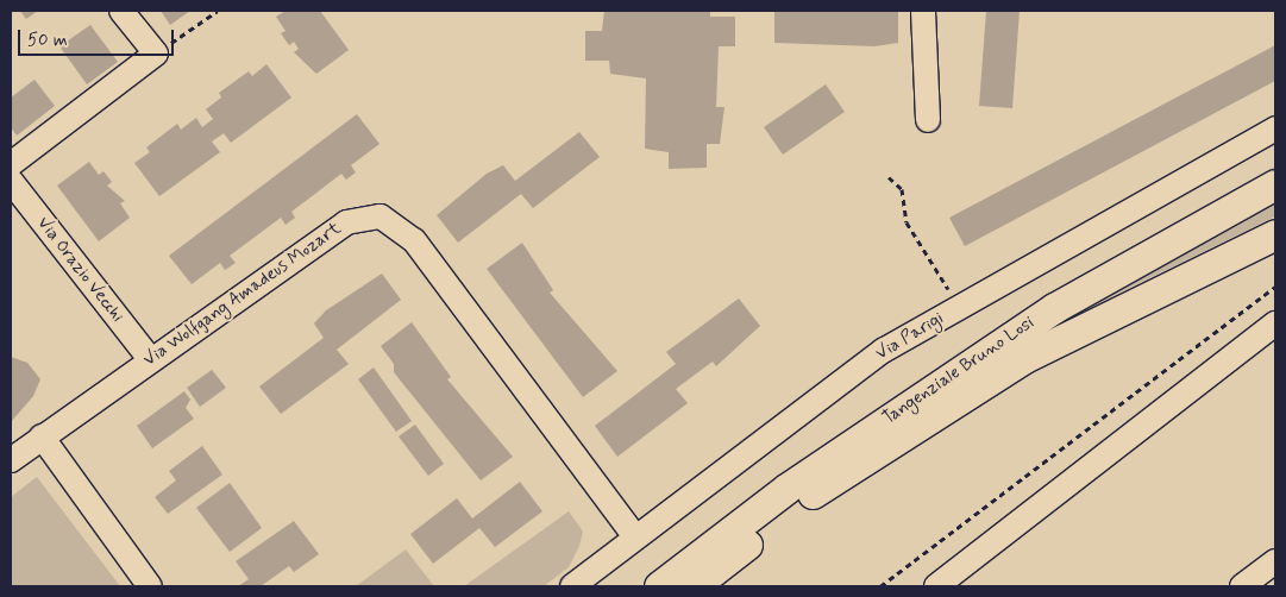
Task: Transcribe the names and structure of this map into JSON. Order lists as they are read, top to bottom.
{
  "streets": {
    "main road": ["Tangenziale Bruno Losi"],
    "street": ["Via Orazio Vecchi", "Via Wolfgang Amadeus Mozart", "Via Parigi"]
  },
  "crossings": [
    ["Via Orazio Vecchi", "Via Wolfgang Amadeus Mozart"],
    ["Via Wolfgang Amadeus Mozart", "Via Parigi"]
  ],
  "scale_bar": "50 m"
}
